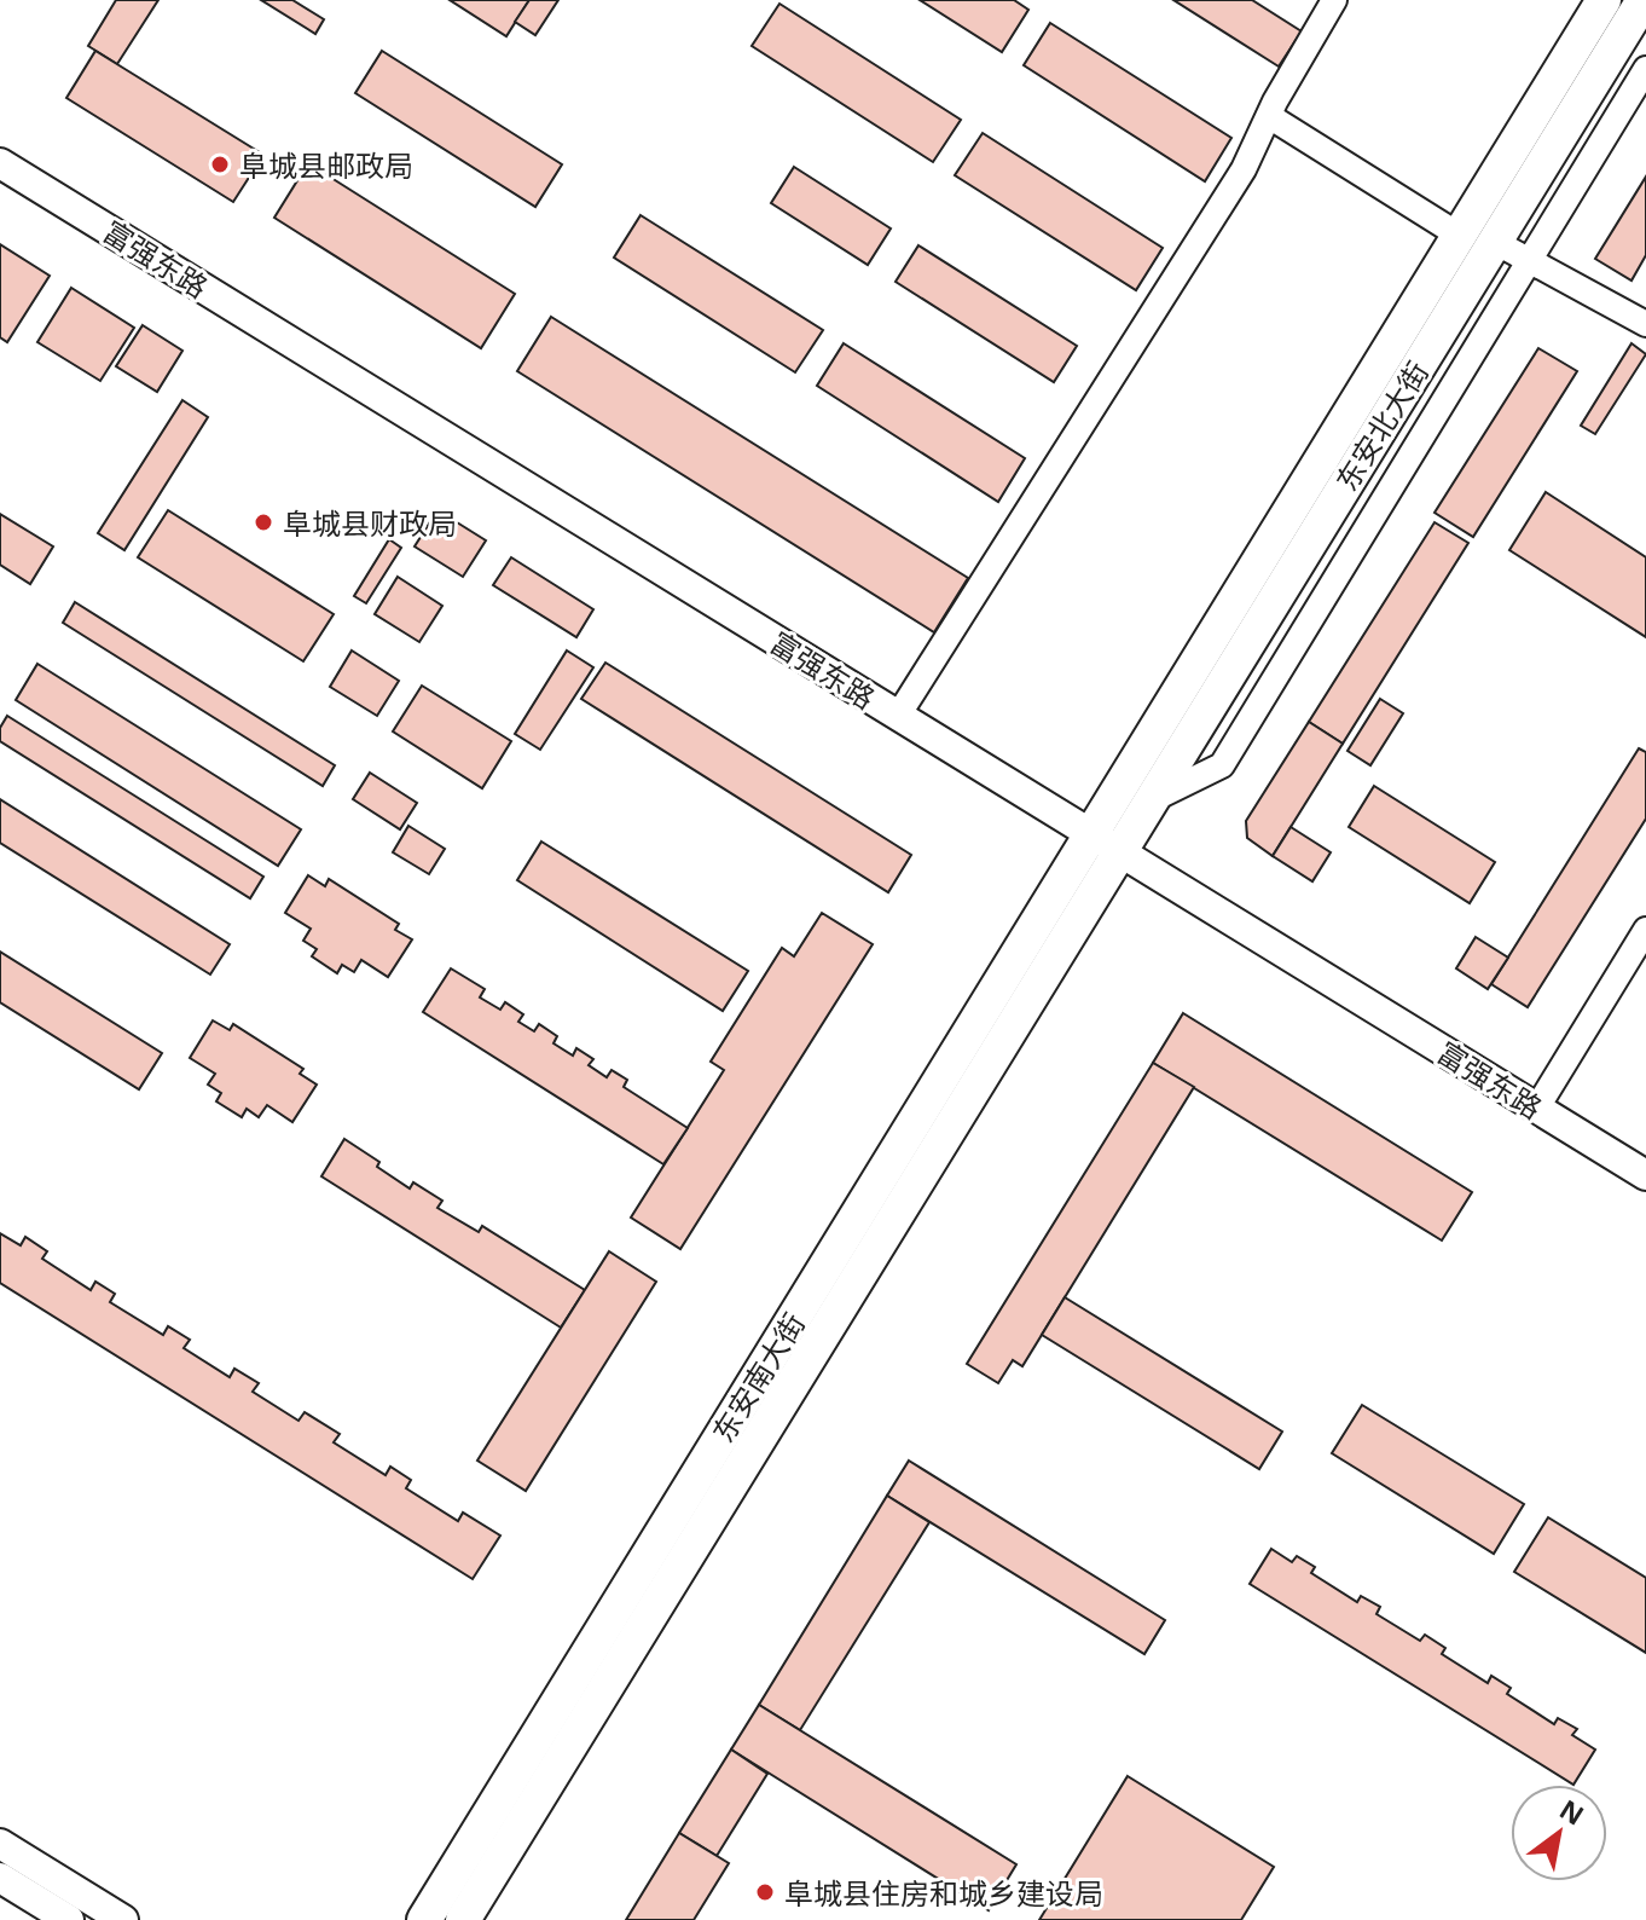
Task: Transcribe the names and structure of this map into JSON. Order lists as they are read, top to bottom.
{
  "streets": {
    "main road": ["东安北大街", "东安南大街"],
    "street": ["富强东路"]
  },
  "crossings": [
    ["富强东路", "东安北大街"],
    ["富强东路", "东安南大街"],
    ["东安北大街", "东安南大街"]
  ],
  "places": ["阜城县邮政局", "阜城县财政局", "阜城县住房和城乡建设局"],
  "north": "top right"
}
